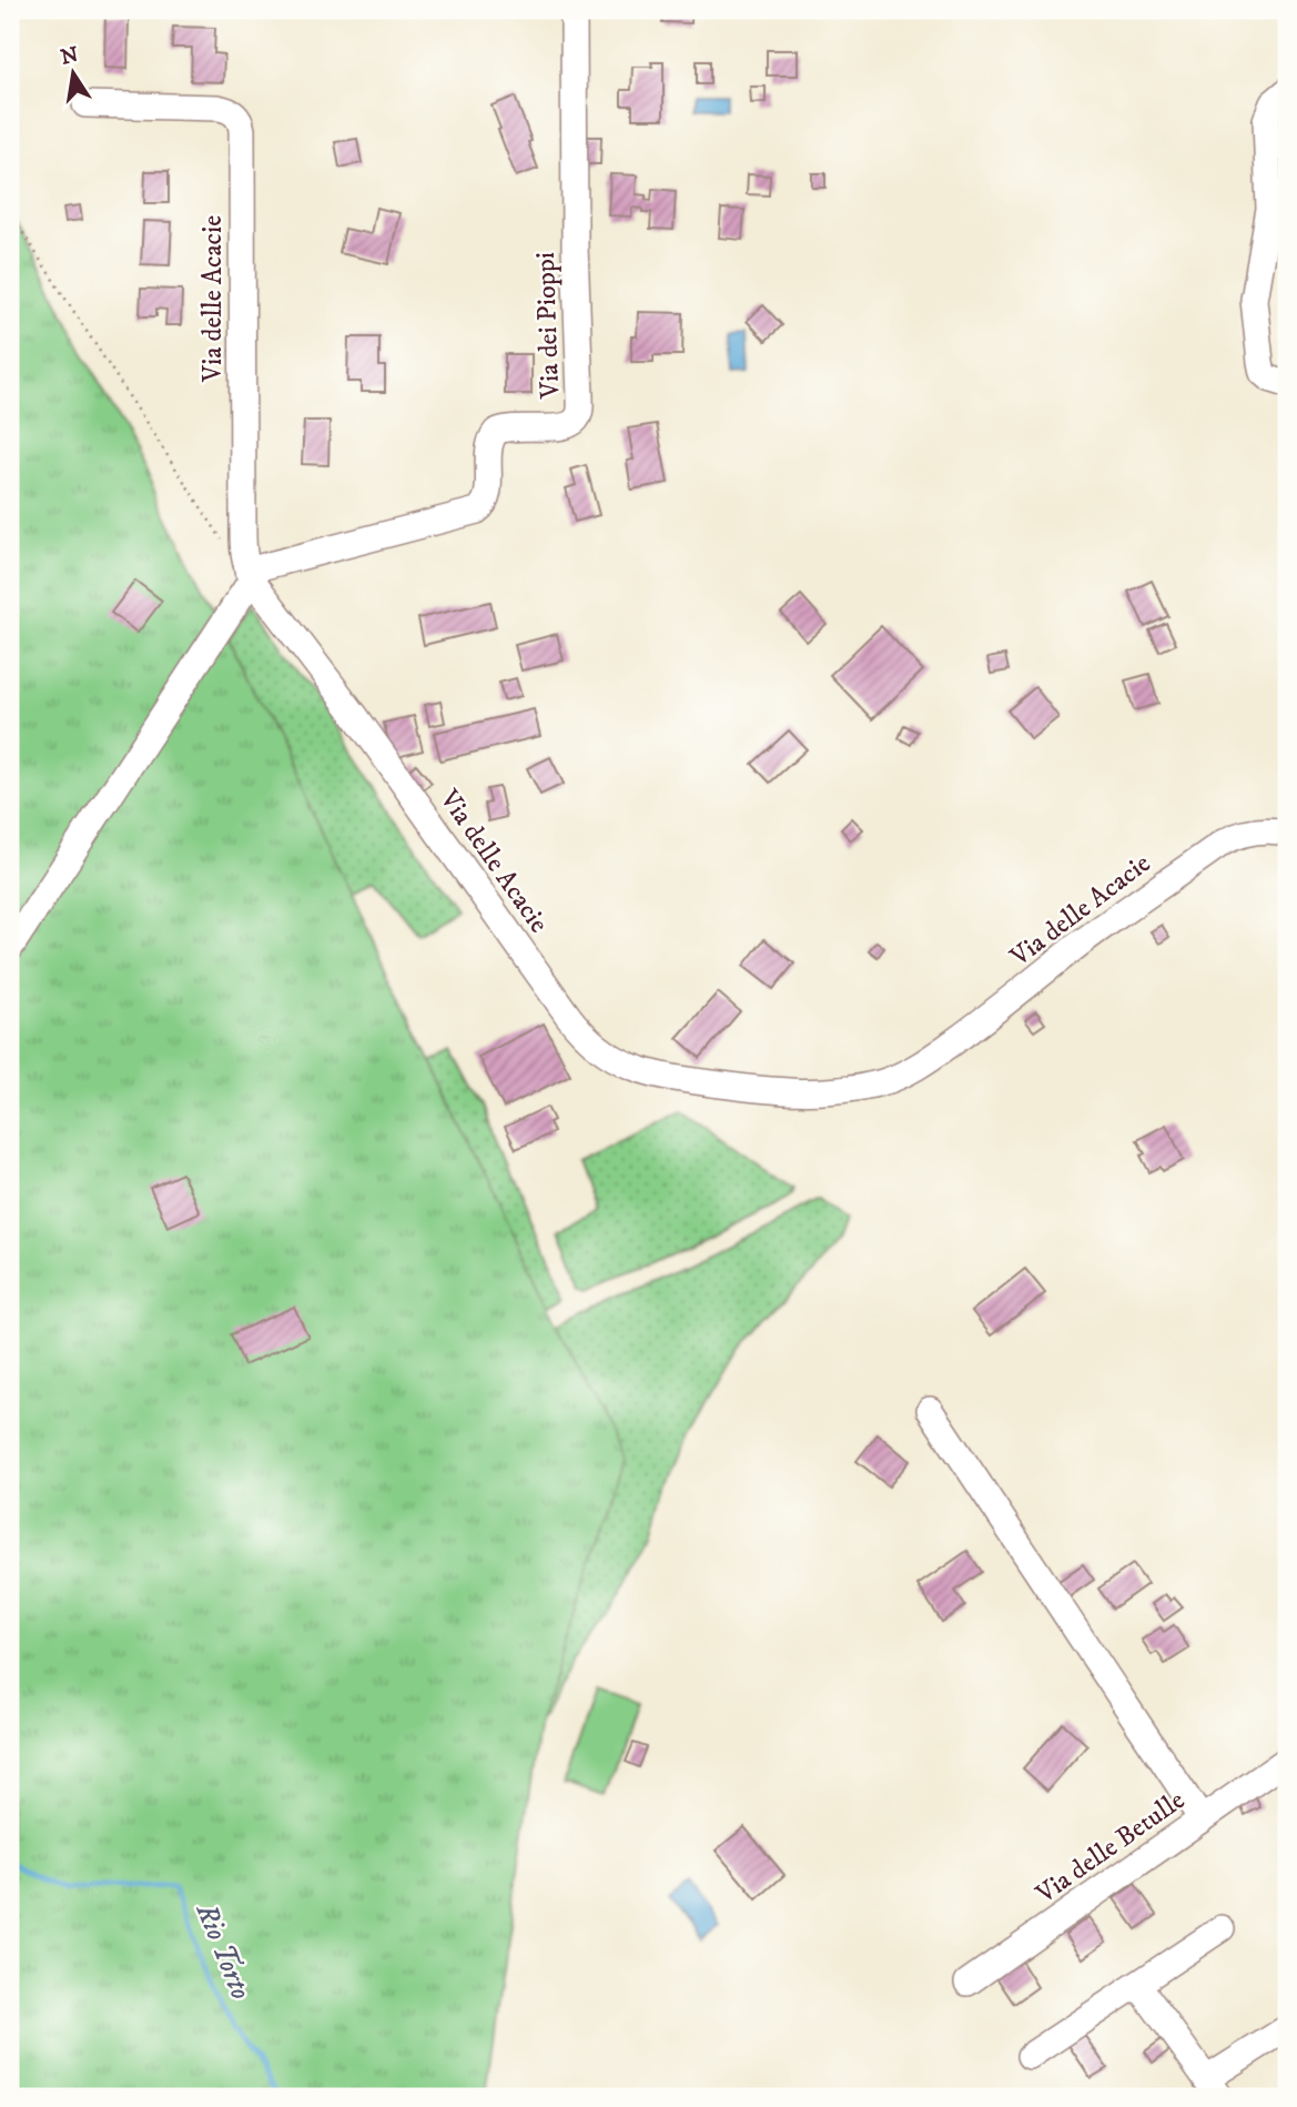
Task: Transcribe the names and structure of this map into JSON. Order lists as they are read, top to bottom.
{
  "streets": {
    "street": ["Via delle Acacie", "Via dei Pioppi", "Via delle Betulle"]
  },
  "crossings": [
    ["Via delle Acacie", "Via dei Pioppi"]
  ],
  "water": ["Rio Torto"],
  "north": "top"
}
